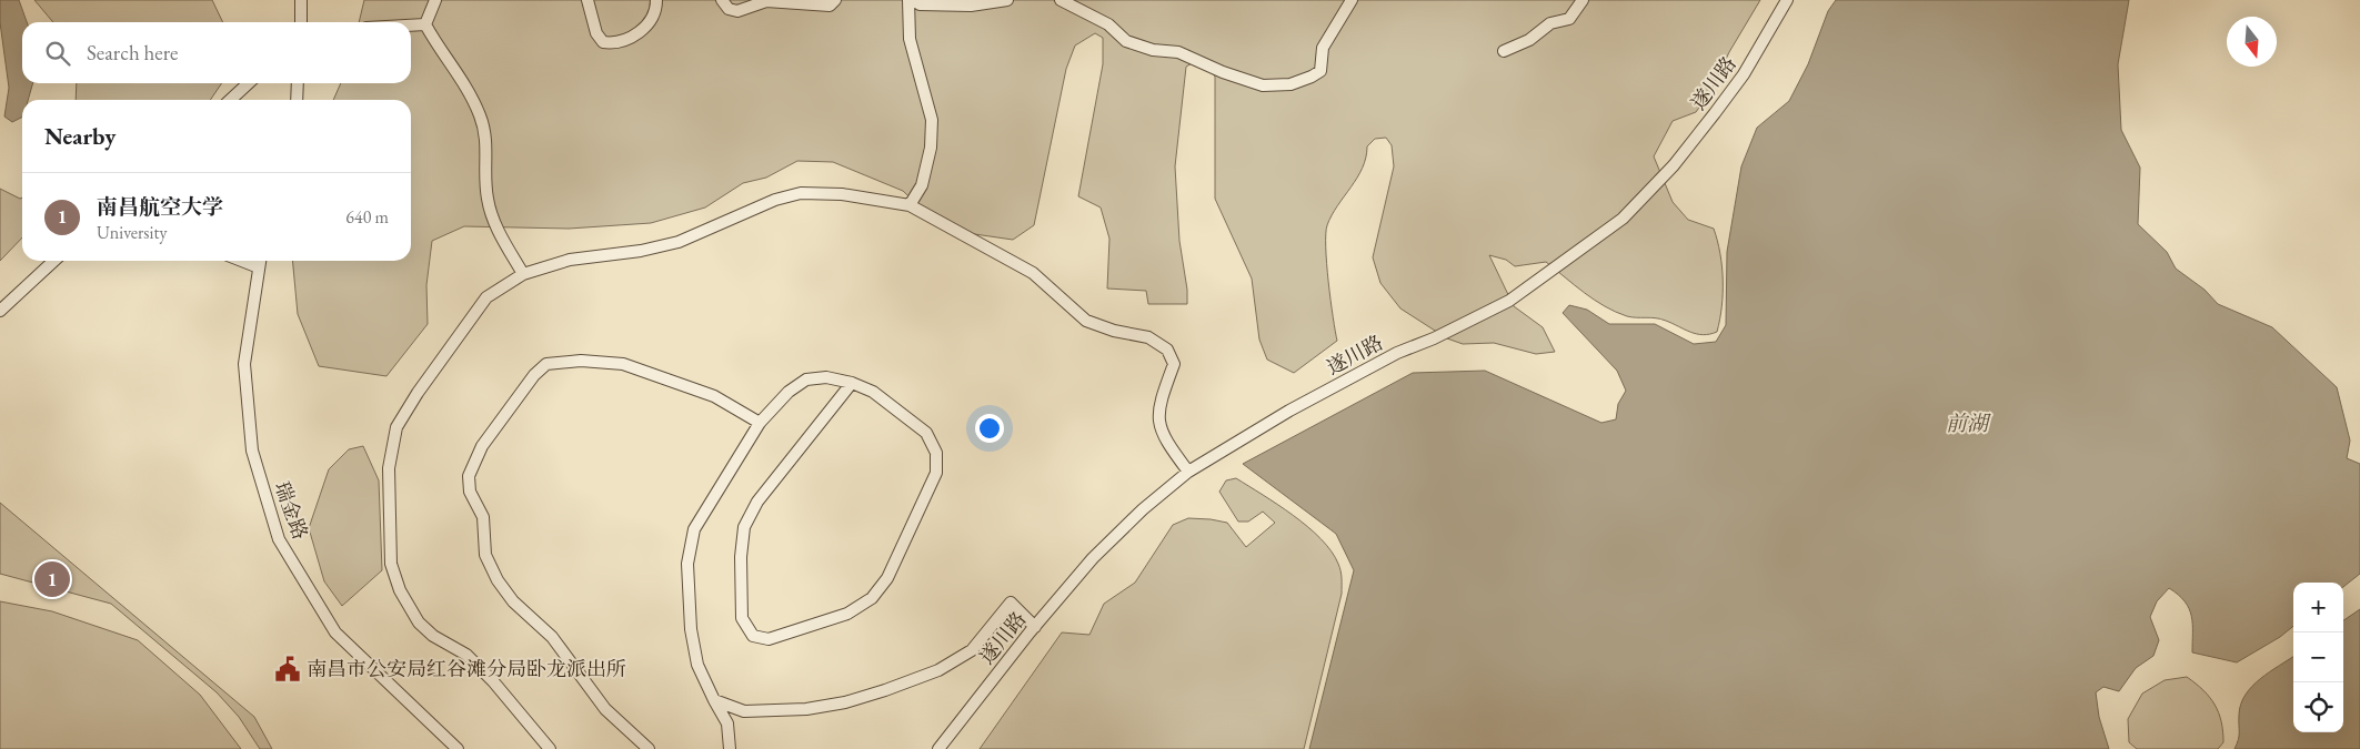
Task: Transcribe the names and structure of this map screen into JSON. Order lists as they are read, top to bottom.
{
  "streets": {
    "street": ["遂川路", "瑞金路"]
  },
  "water": ["前湖"],
  "places": {
    "public building": ["南昌市公安局红谷滩分局卧龙派出所"]
  },
  "north": "bottom",
  "page": {
    "search": "Search here",
    "heading": "Nearby",
    "list": [
      {
        "mark": "1",
        "name": "南昌航空大学",
        "note": "University",
        "value": "640 m"
      }
    ],
    "pins": "1",
    "map_buttons": ["+", "−"]
  }
}
